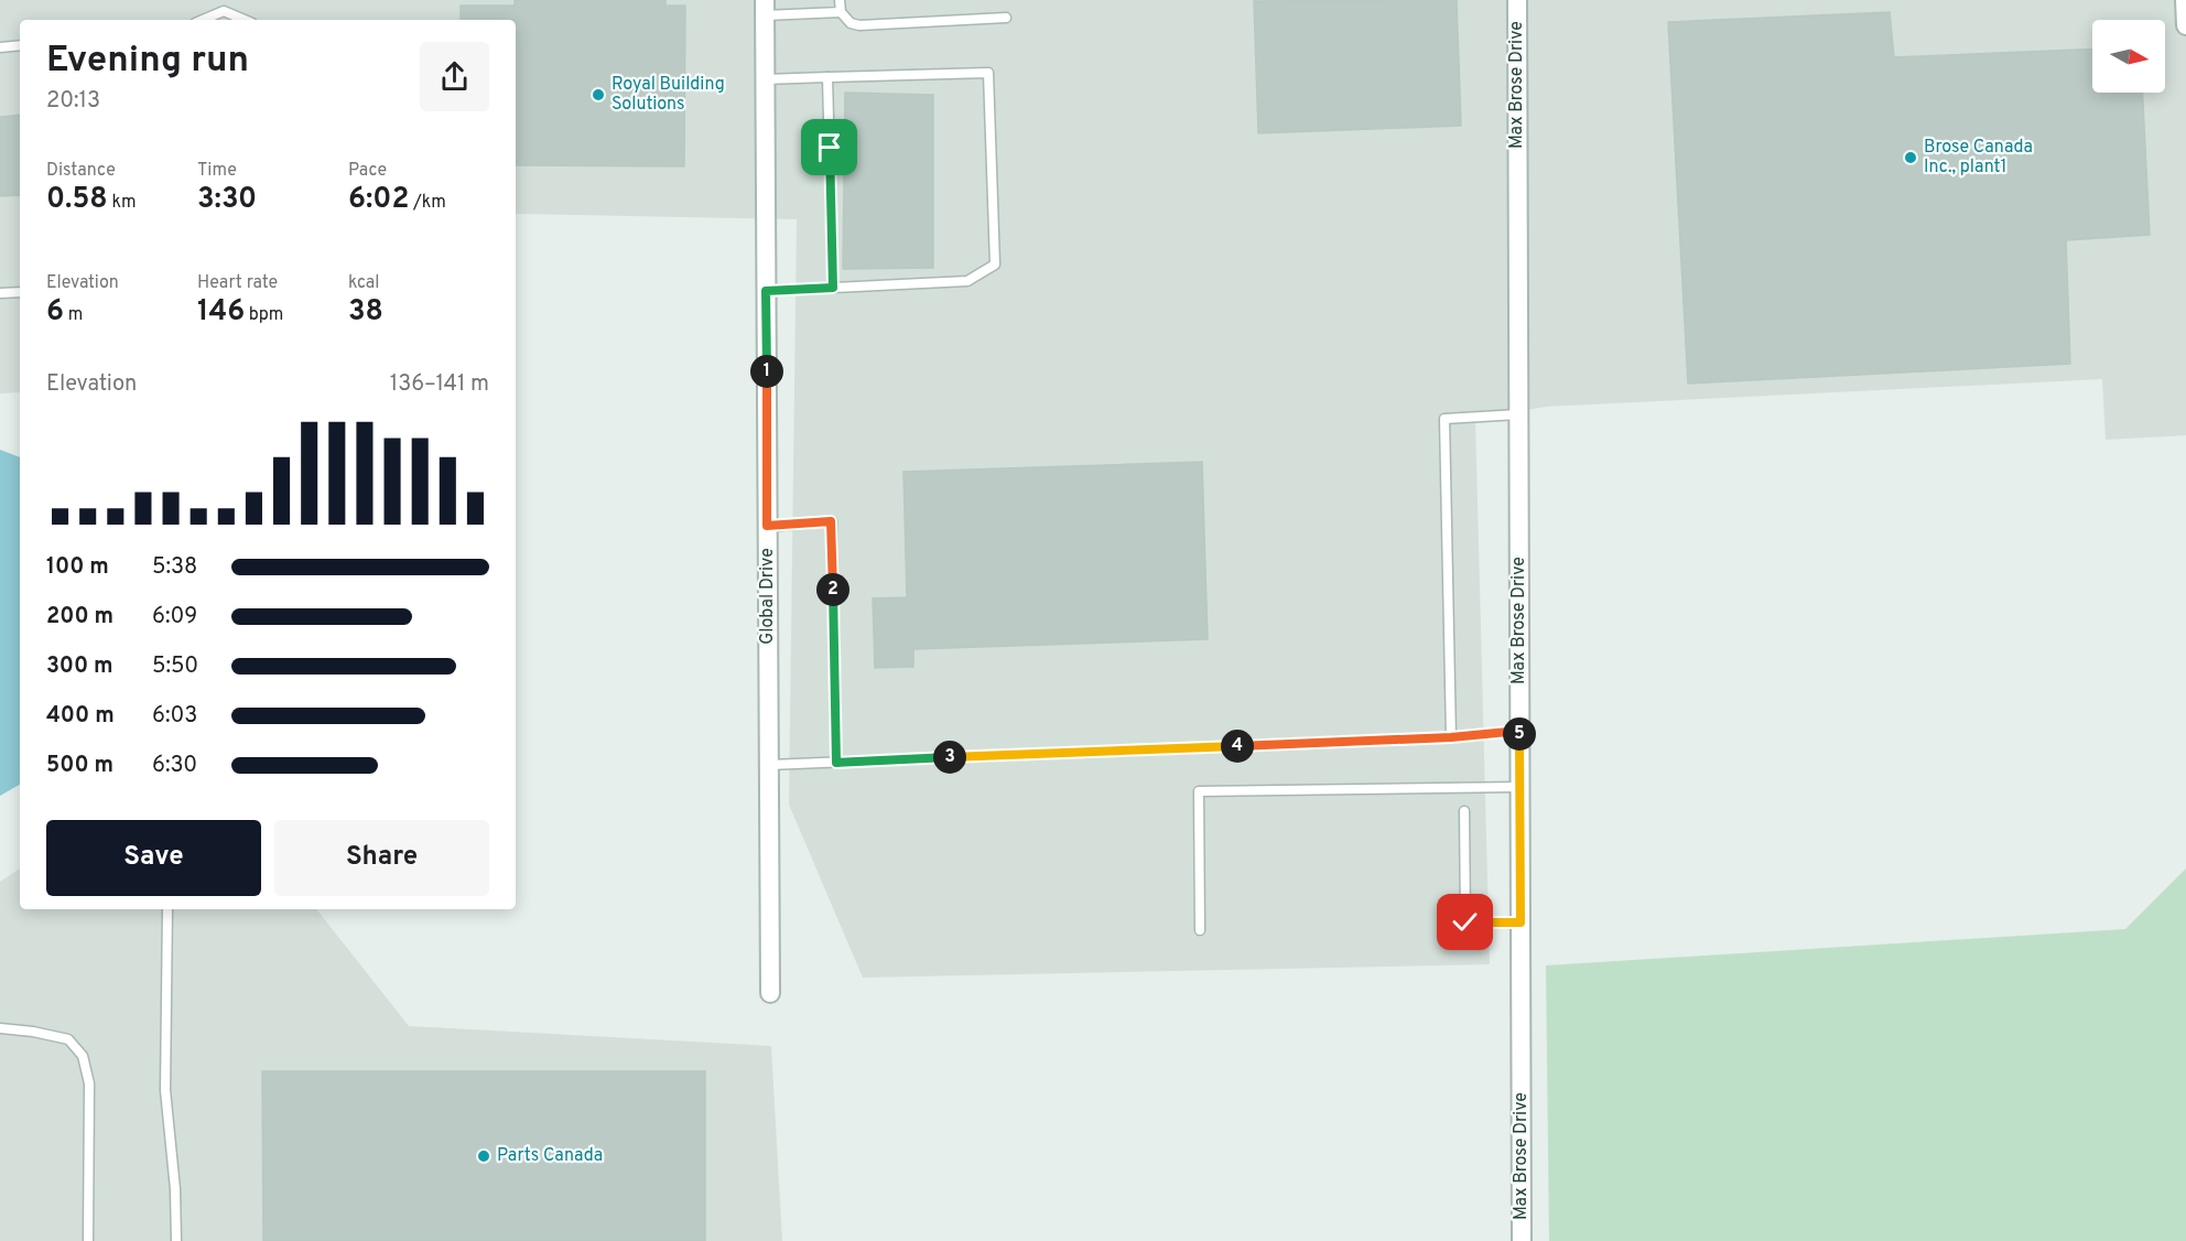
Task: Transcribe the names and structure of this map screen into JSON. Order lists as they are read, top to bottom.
{
  "streets": {
    "street": ["Max Brose Drive", "Global Drive"]
  },
  "places": ["Royal Building Solutions", "Brose Canada Inc., plant1", "Parts Canada"],
  "north": "right",
  "page": {
    "heading": ["Evening run", "20:13"],
    "stats": [
      ["Distance", "0.58 km"],
      ["Time", "3:30"],
      ["Pace", "6:02 /km"],
      ["Elevation", "6 m"],
      ["Heart rate", "146 bpm"],
      ["kcal", "38"]
    ],
    "pins": [
      "1",
      "2",
      "5",
      "4",
      "3"
    ],
    "chart": ["Elevation", "136–141 m"],
    "list": [
      {
        "name": "100 m",
        "note": "5:38"
      },
      {
        "name": "200 m",
        "note": "6:09"
      },
      {
        "name": "300 m",
        "note": "5:50"
      },
      {
        "name": "400 m",
        "note": "6:03"
      },
      {
        "name": "500 m",
        "note": "6:30"
      }
    ],
    "buttons": ["Save", "Share"]
  }
}
